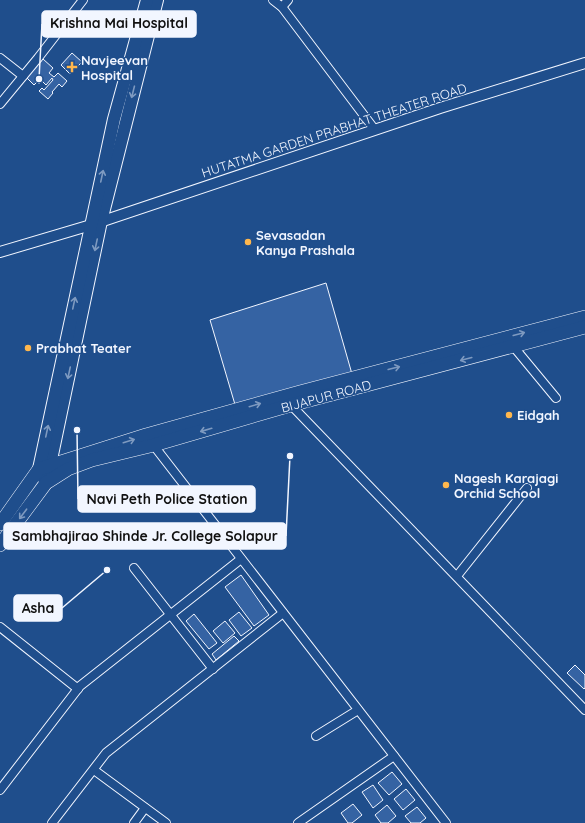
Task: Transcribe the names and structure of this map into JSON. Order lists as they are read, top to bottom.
{
  "streets": {
    "main road": ["BIJAPUR ROAD"],
    "street": ["HUTATMA GARDEN PRABHAT THEATER ROAD"]
  },
  "places": {
    "health": ["Navjeevan Hospital"],
    "other": [
      "Krishna Mai Hospital",
      "Sevasadan Kanya Prashala",
      "Prabhat Teater",
      "Eidgah",
      "Navi Peth Police Station",
      "Sambhajirao Shinde Jr. College Solapur",
      "Nagesh Karajagi Orchid School",
      "Asha"
    ]
  }
}
